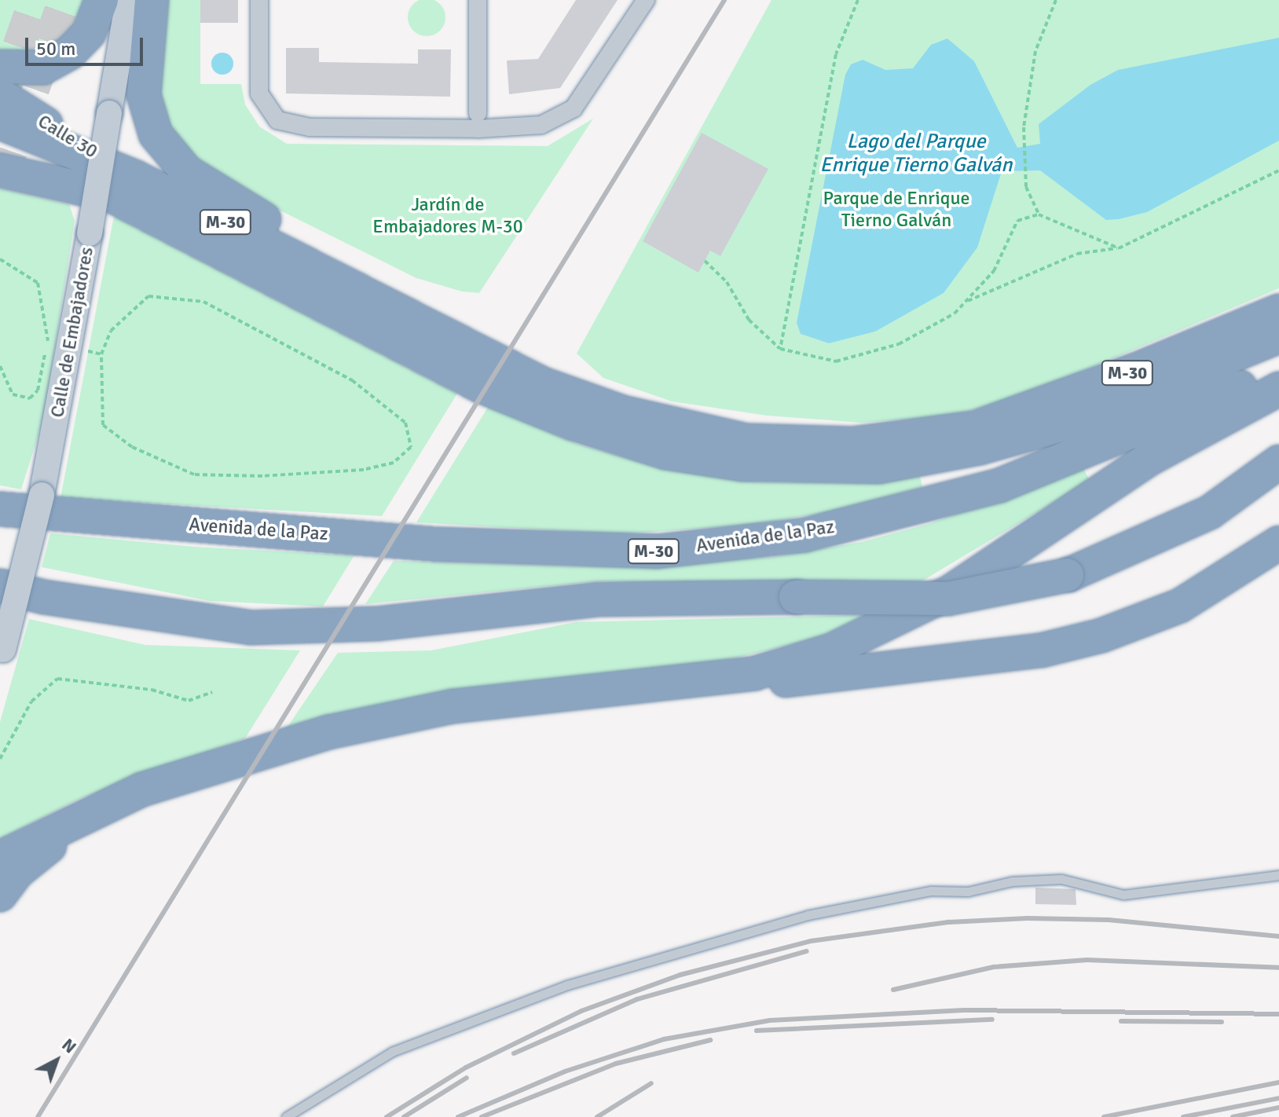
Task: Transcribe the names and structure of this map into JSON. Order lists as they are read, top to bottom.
{
  "streets": {
    "highway": ["Calle 30", "M-30", "Avenida de la Paz"],
    "main road": ["Calle de Embajadores"]
  },
  "crossings": [
    ["Calle 30", "M-30"]
  ],
  "water": ["Lago del Parque Enrique Tierno Galván"],
  "parks": ["Parque de Enrique Tierno Galván", "Jardín de Embajadores M-30"],
  "scale_bar": "50 m",
  "north": "top right"
}
